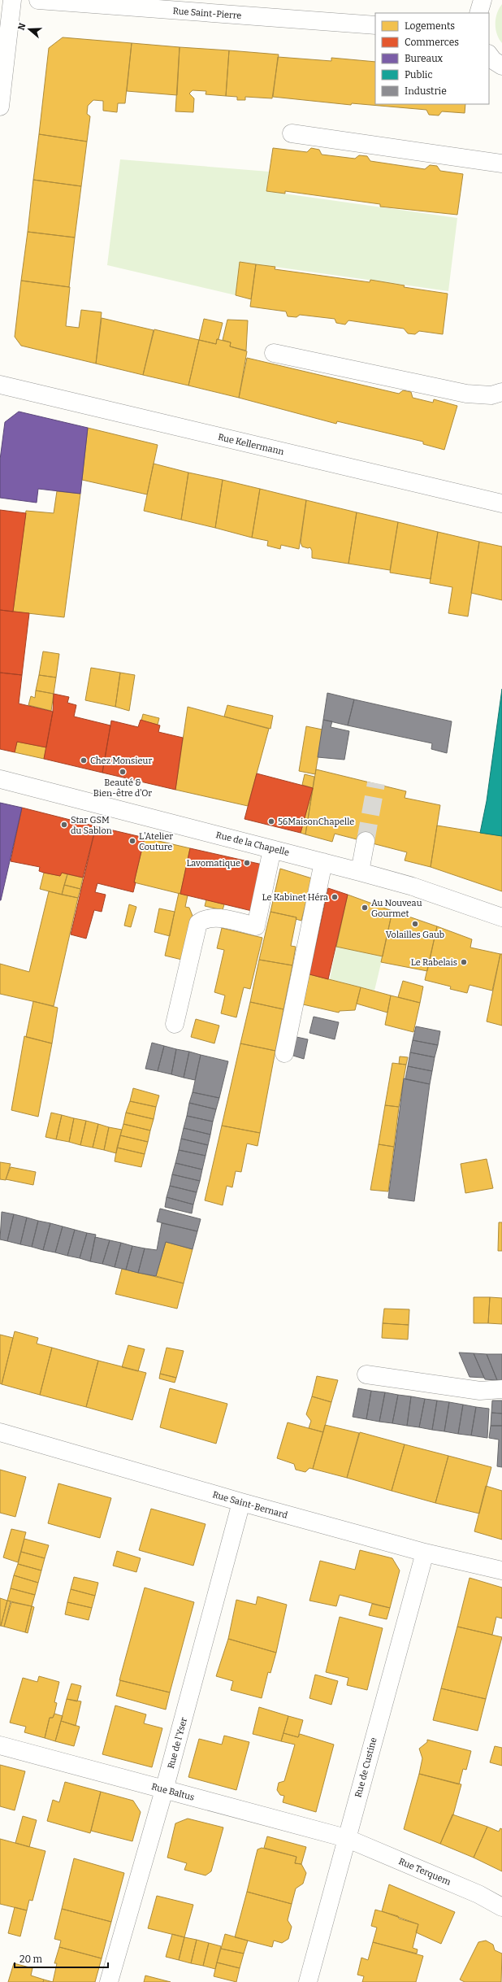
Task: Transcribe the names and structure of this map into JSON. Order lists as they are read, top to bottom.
{
  "streets": {
    "street": [
      "Rue Saint-Pierre",
      "Rue Kellermann",
      "Rue de la Chapelle",
      "Rue Saint-Bernard",
      "Rue de l'Yser",
      "Rue de Custine",
      "Rue Baltus",
      "Rue Terquem"
    ]
  },
  "crossings": [
    ["Rue Saint-Bernard", "Rue de l'Yser"],
    ["Rue Saint-Bernard", "Rue de Custine"],
    ["Rue de l'Yser", "Rue Baltus"],
    ["Rue de Custine", "Rue Baltus"],
    ["Rue de Custine", "Rue Terquem"],
    ["Rue Baltus", "Rue Terquem"]
  ],
  "places": [
    "Chez Monsieur",
    "Beauté & Bien-être d'Or",
    "56MaisonChapelle",
    "Star GSM du Sablon",
    "L'Atelier Couture",
    "Lavomatique",
    "Le Kabinet Héra",
    "Au Nouveau Gourmet",
    "Volailles Gaub",
    "Le Rabelais"
  ],
  "legend": [
    "Logements",
    "Commerces",
    "Bureaux",
    "Public",
    "Industrie"
  ],
  "scale_bar": "20 m",
  "north": "left"
}
